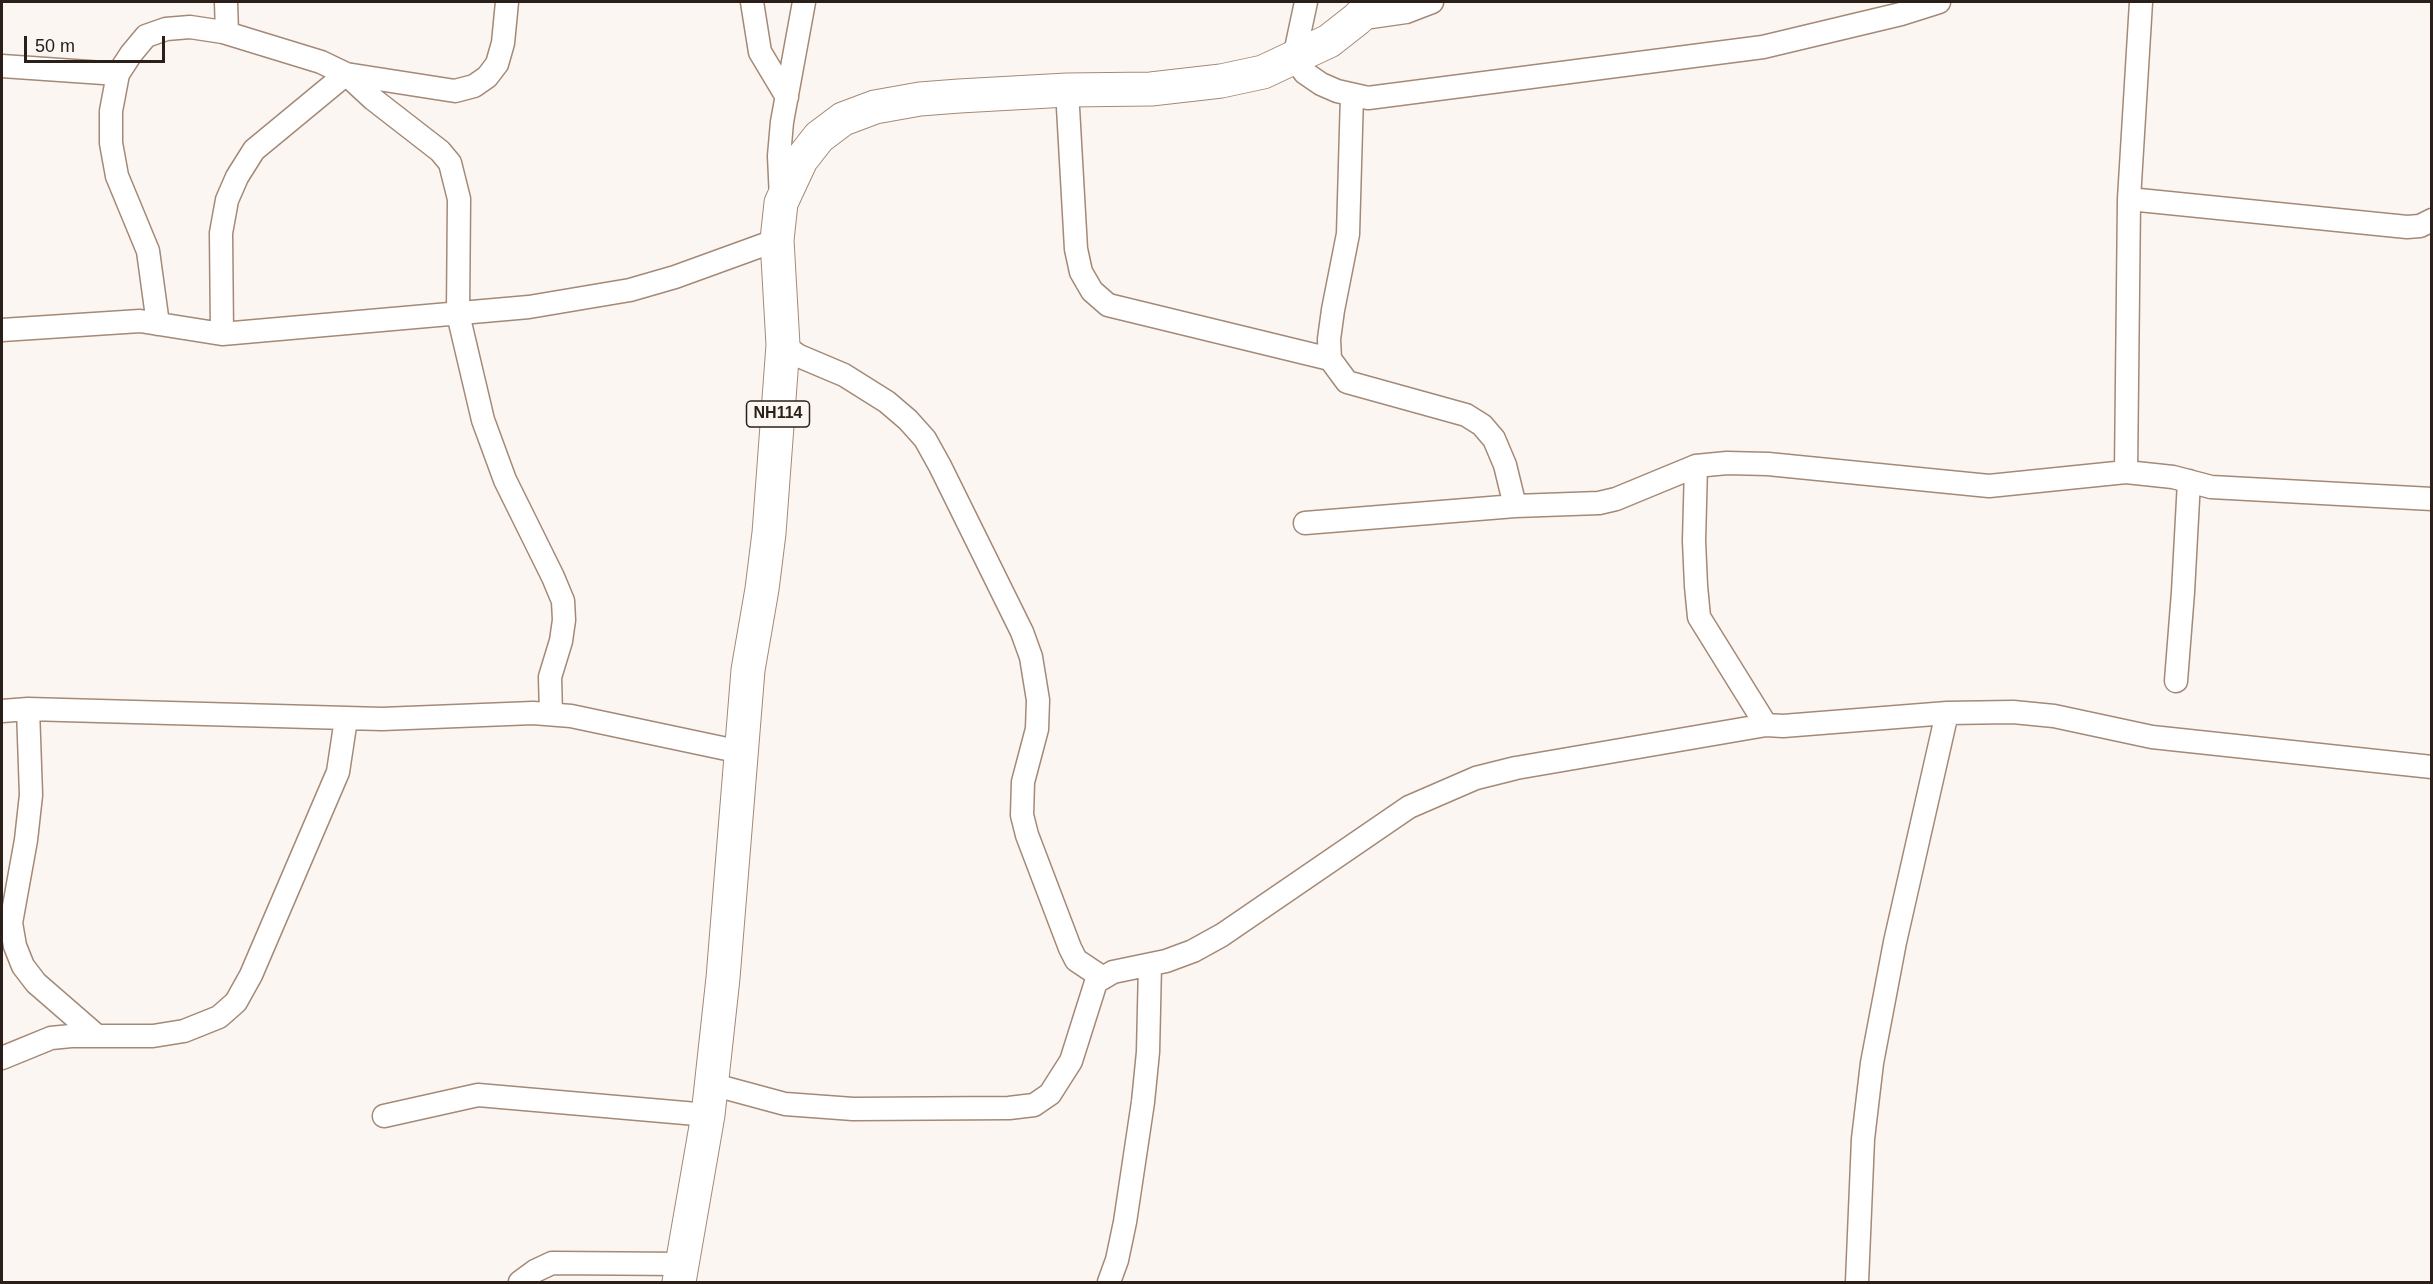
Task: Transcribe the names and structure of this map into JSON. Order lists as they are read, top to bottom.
{
  "streets": {
    "highway": ["NH114"]
  },
  "scale_bar": "50 m"
}
